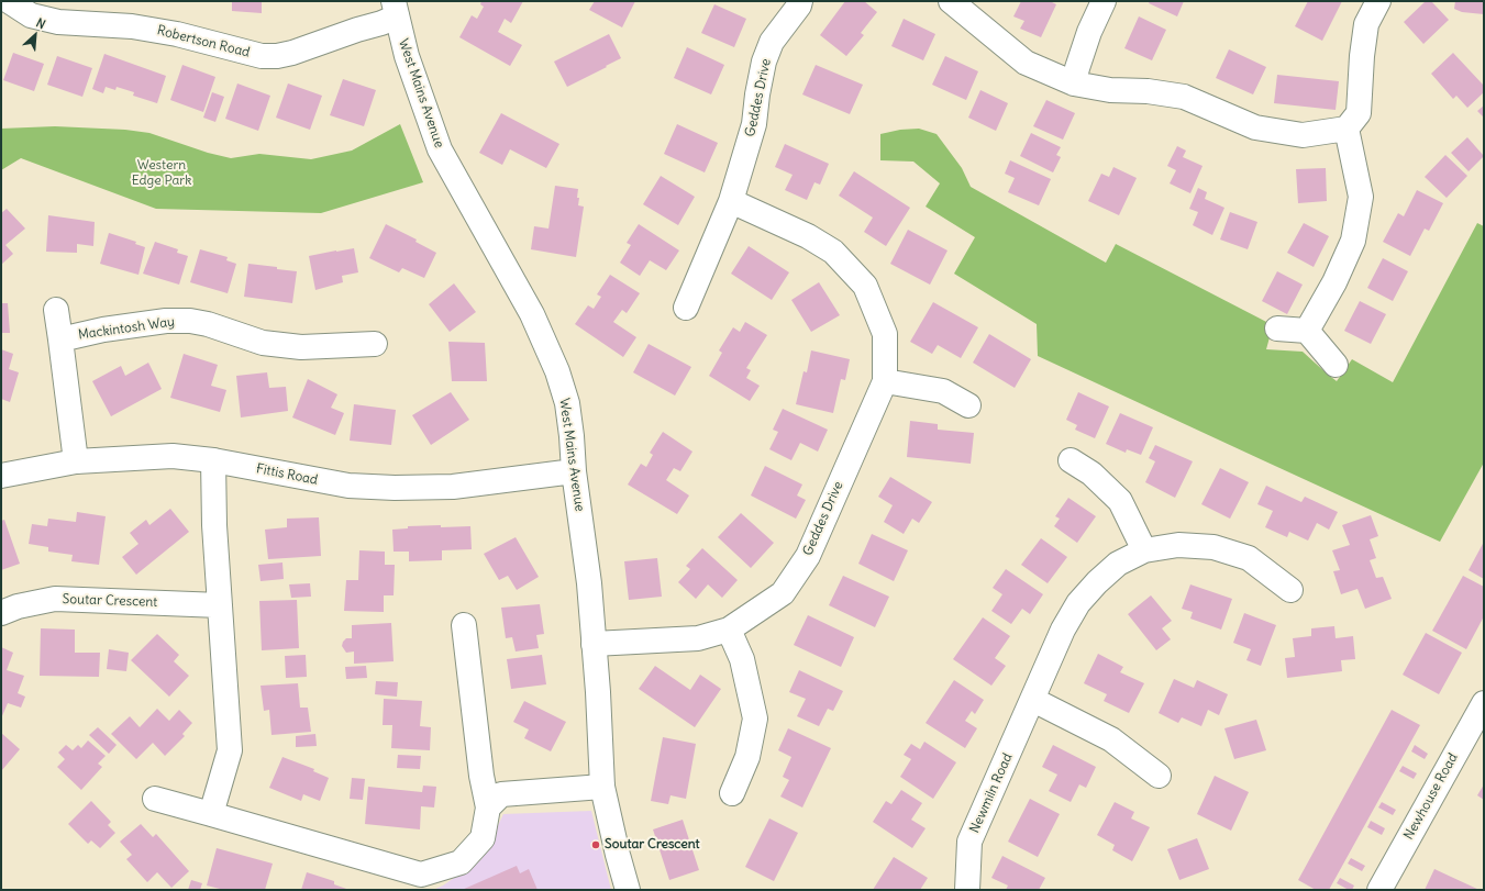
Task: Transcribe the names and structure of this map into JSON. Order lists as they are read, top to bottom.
{
  "streets": {
    "street": [
      "Robertson Road",
      "West Mains Avenue",
      "Geddes Drive",
      "Mackintosh Way",
      "Fittis Road",
      "Soutar Crescent",
      "Newmiln Road",
      "Newhouse Road"
    ]
  },
  "crossings": [
    ["Robertson Road", "West Mains Avenue"],
    ["West Mains Avenue", "Geddes Drive"],
    ["West Mains Avenue", "Fittis Road"],
    ["Mackintosh Way", "Fittis Road"]
  ],
  "parks": ["Western Edge Park"],
  "places": ["Soutar Crescent"],
  "north": "top right"
}
